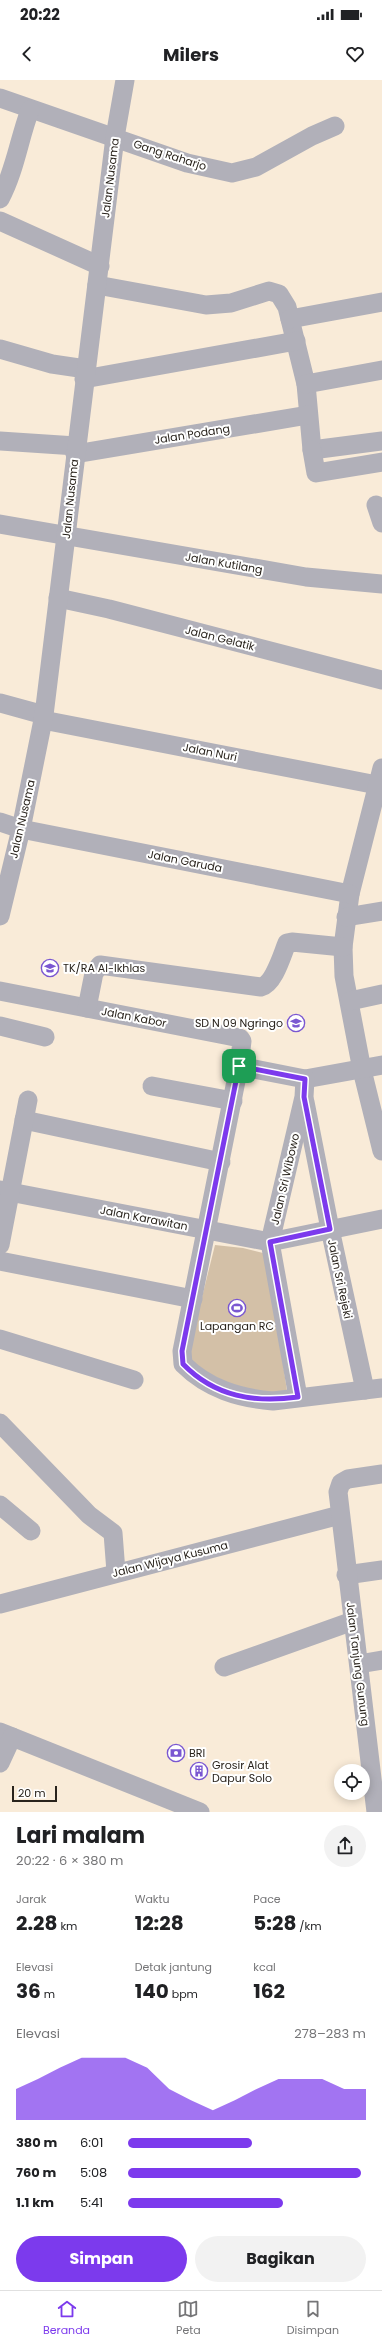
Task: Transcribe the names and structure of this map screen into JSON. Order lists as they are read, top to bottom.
{
  "streets": {
    "street": [
      "Gang Raharjo",
      "Jalan Nusama",
      "Jalan Podang",
      "Jalan Kutilang",
      "Jalan Gelatik",
      "Jalan Nuri",
      "Jalan Garuda",
      "Jalan Kabor",
      "Jalan Sri Wibowo",
      "Jalan Karawitan",
      "Jalan Sri Rejeki",
      "Jalan Wijaya Kusuma",
      "Jalan Tanjung Gunung"
    ]
  },
  "crossings": [
    ["Gang Raharjo", "Jalan Nusama"],
    ["Jalan Nusama", "Jalan Podang"],
    ["Jalan Nusama", "Jalan Kutilang"],
    ["Jalan Nusama", "Jalan Gelatik"],
    ["Jalan Nusama", "Jalan Nuri"],
    ["Jalan Nusama", "Jalan Garuda"],
    ["Jalan Sri Wibowo", "Jalan Karawitan"],
    ["Jalan Sri Wibowo", "Jalan Sri Rejeki"],
    ["Jalan Karawitan", "Jalan Sri Rejeki"],
    ["Jalan Wijaya Kusuma", "Jalan Tanjung Gunung"]
  ],
  "places": {
    "school or university": ["TK/RA Al-Ikhlas", "SD N 09 Ngringo"],
    "sports": ["Lapangan RC"],
    "bank": ["BRI"],
    "building": ["Grosir Alat Dapur Solo"]
  },
  "scale_bar": "20 m",
  "page": {
    "status": "20:22",
    "header": "Milers",
    "scale": "20 m",
    "heading": ["Lari malam", "20:22 · 6 × 380 m"],
    "stats": [
      ["Jarak", "2.28 km"],
      ["Waktu", "12:28"],
      ["Pace", "5:28 /km"],
      ["Elevasi", "36 m"],
      ["Detak jantung", "140 bpm"],
      ["kcal", "162"]
    ],
    "chart": ["Elevasi", "278–283 m"],
    "list": [
      {
        "name": "380 m",
        "note": "6:01"
      },
      {
        "name": "760 m",
        "note": "5:08"
      },
      {
        "name": "1.1 km",
        "note": "5:41"
      }
    ],
    "buttons": ["Simpan", "Bagikan"],
    "tabs": ["Beranda", "Peta", "Disimpan"]
  }
}
